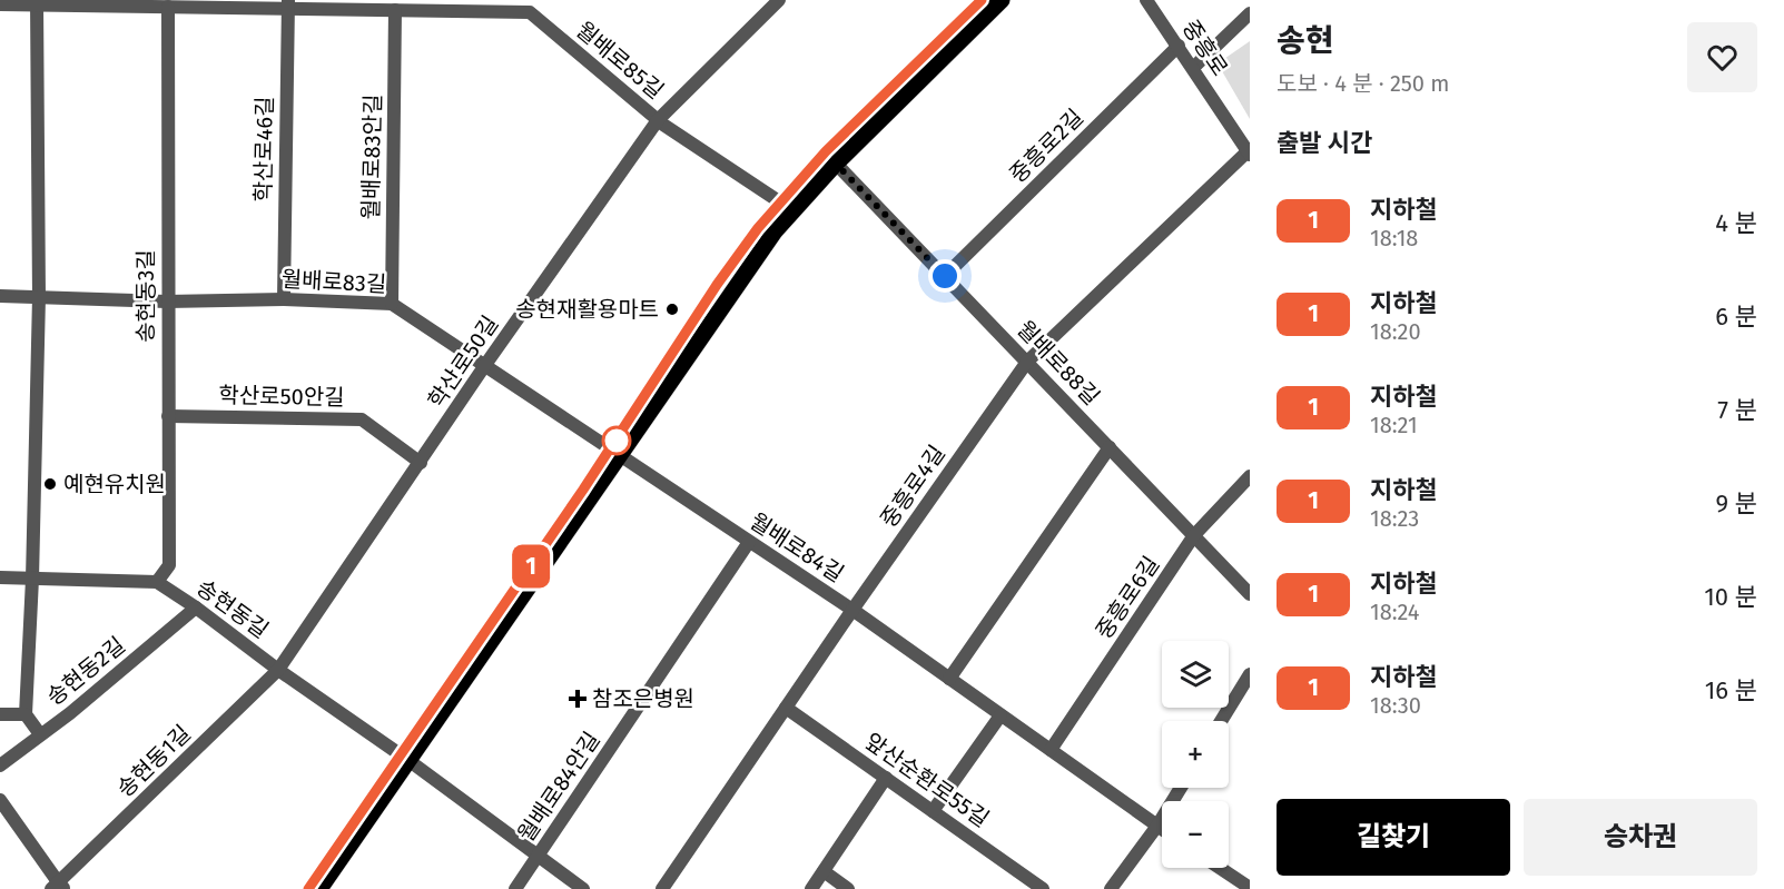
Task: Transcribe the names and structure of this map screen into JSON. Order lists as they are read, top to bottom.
{
  "streets": {
    "street": [
      "중흥로",
      "월배로85길",
      "중흥로2길",
      "학산로46길",
      "월배로83안길",
      "월배로83길",
      "송현동3길",
      "학산로50길",
      "월배로88길",
      "학산로50안길",
      "중흥로4길",
      "월배로84길",
      "중흥로6길",
      "송현동길",
      "송현동2길",
      "송현동1길",
      "앞산순환로55길",
      "월배로84안길"
    ]
  },
  "crossings": [
    ["중흥로", "중흥로2길"],
    ["중흥로", "중흥로4길"],
    ["월배로85길", "학산로46길"],
    ["월배로85길", "월배로83안길"],
    ["월배로85길", "송현동3길"],
    ["월배로85길", "학산로50길"],
    ["중흥로2길", "월배로88길"],
    ["학산로46길", "월배로83길"],
    ["월배로83안길", "월배로83길"],
    ["월배로83길", "송현동3길"],
    ["월배로83길", "학산로50길"],
    ["월배로83길", "월배로84길"],
    ["송현동3길", "학산로50안길"],
    ["송현동3길", "송현동길"],
    ["학산로50길", "학산로50안길"],
    ["학산로50길", "송현동길"],
    ["학산로50길", "송현동1길"],
    ["월배로88길", "중흥로4길"],
    ["월배로88길", "중흥로6길"],
    ["중흥로4길", "월배로84길"],
    ["중흥로4길", "앞산순환로55길"],
    ["월배로84길", "중흥로6길"],
    ["월배로84길", "월배로84안길"],
    ["송현동길", "송현동2길"],
    ["송현동길", "송현동1길"],
    ["송현동길", "월배로84안길"]
  ],
  "places": {
    "other": ["송현재활용마트", "예현유치원"],
    "health": ["참조은병원"]
  },
  "lines": ["metro line 1"],
  "page": {
    "on_map": "1",
    "heading": [
      ["송현", "도보 · 4 분 · 250 m"],
      "출발 시간"
    ],
    "list": [
      {
        "mark": "1",
        "name": "지하철",
        "note": "18:18",
        "value": "4 분"
      },
      {
        "mark": "1",
        "name": "지하철",
        "note": "18:20",
        "value": "6 분"
      },
      {
        "mark": "1",
        "name": "지하철",
        "note": "18:21",
        "value": "7 분"
      },
      {
        "mark": "1",
        "name": "지하철",
        "note": "18:23",
        "value": "9 분"
      },
      {
        "mark": "1",
        "name": "지하철",
        "note": "18:24",
        "value": "10 분"
      },
      {
        "mark": "1",
        "name": "지하철",
        "note": "18:30",
        "value": "16 분"
      }
    ],
    "map_buttons": ["+", "−"],
    "buttons": ["길찾기", "승차권"]
  }
}
